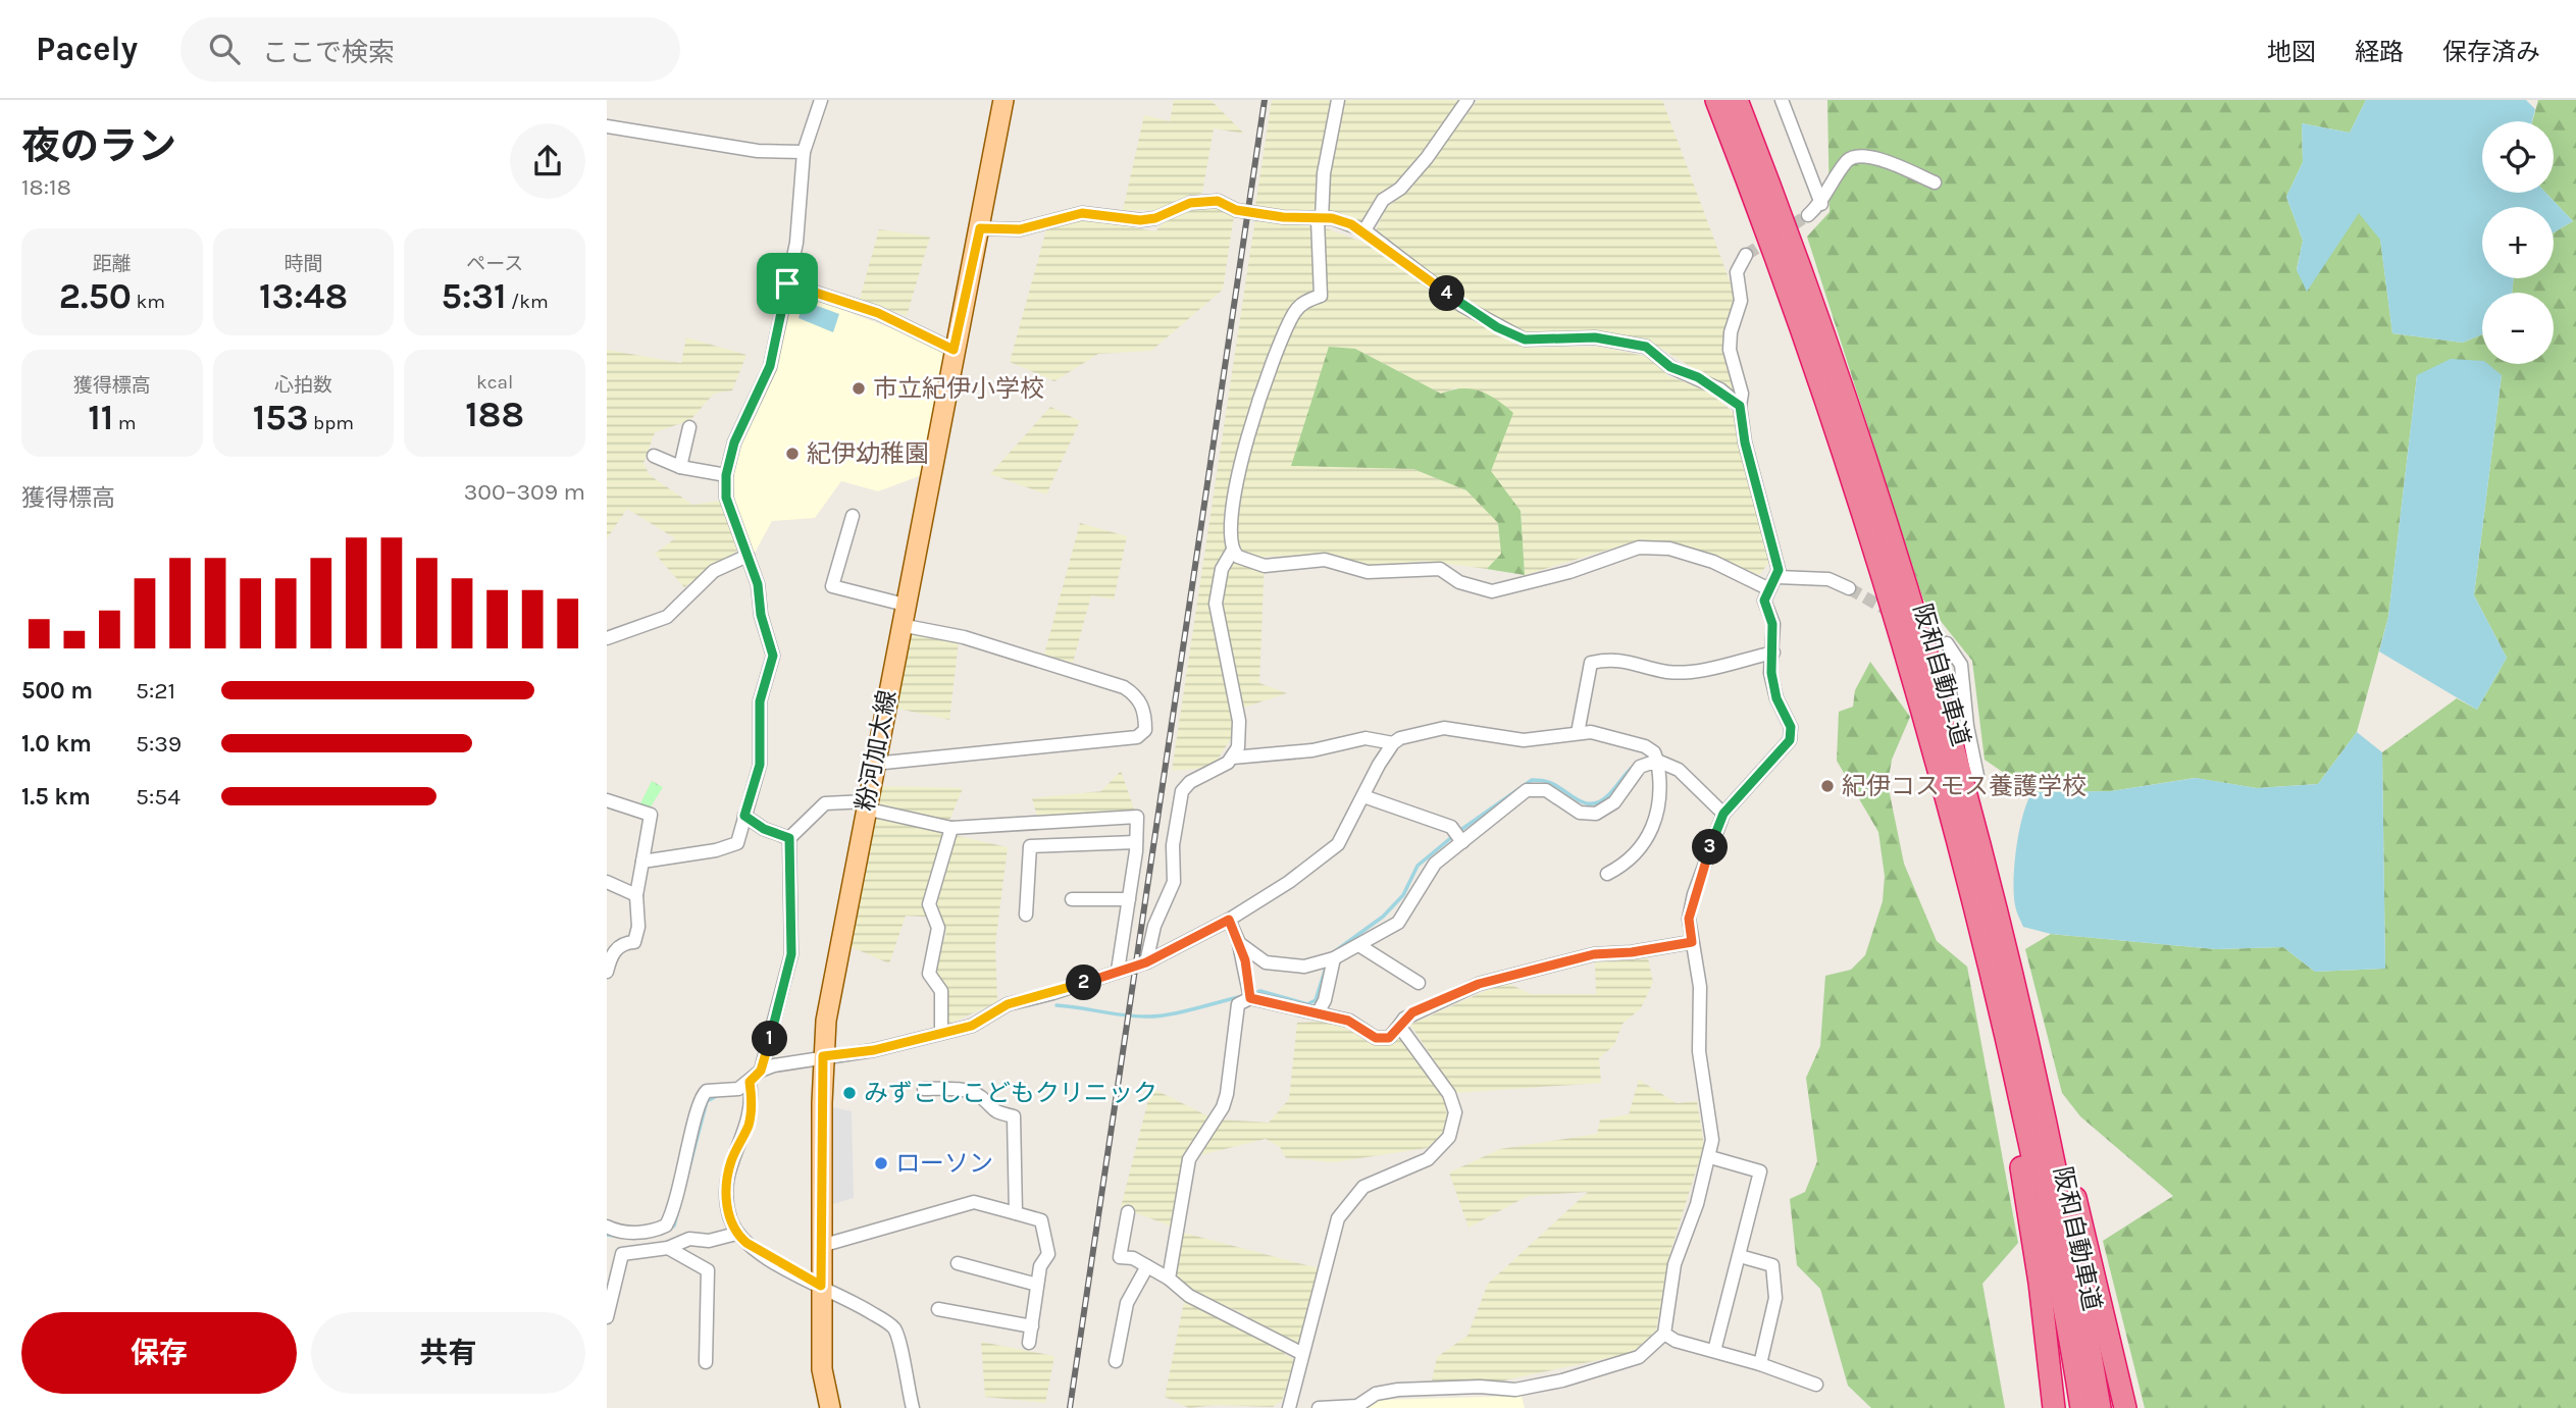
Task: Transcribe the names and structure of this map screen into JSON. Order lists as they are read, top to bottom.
{
  "streets": {
    "highway": ["阪和自動車道"],
    "main road": ["粉河加太線"]
  },
  "places": [
    "市立紀伊小学校",
    "紀伊幼稚園",
    "紀伊コスモス養護学校",
    "みずこしこどもクリニック",
    "ローソン"
  ],
  "page": {
    "header": "Pacely",
    "search": "ここで検索",
    "nav": ["地図", "経路", "保存済み"],
    "heading": ["夜のラン", "18:18"],
    "map_buttons": ["+", "−"],
    "stats": [
      ["距離", "2.50 km"],
      ["時間", "13:48"],
      ["ペース", "5:31 /km"],
      ["獲得標高", "11 m"],
      ["心拍数", "153 bpm"],
      ["kcal", "188"]
    ],
    "pins": [
      "4",
      "3",
      "2",
      "1"
    ],
    "chart": ["獲得標高", "300–309 m"],
    "list": [
      {
        "name": "500 m",
        "note": "5:21"
      },
      {
        "name": "1.0 km",
        "note": "5:39"
      },
      {
        "name": "1.5 km",
        "note": "5:54"
      }
    ],
    "buttons": ["保存", "共有"]
  }
}
